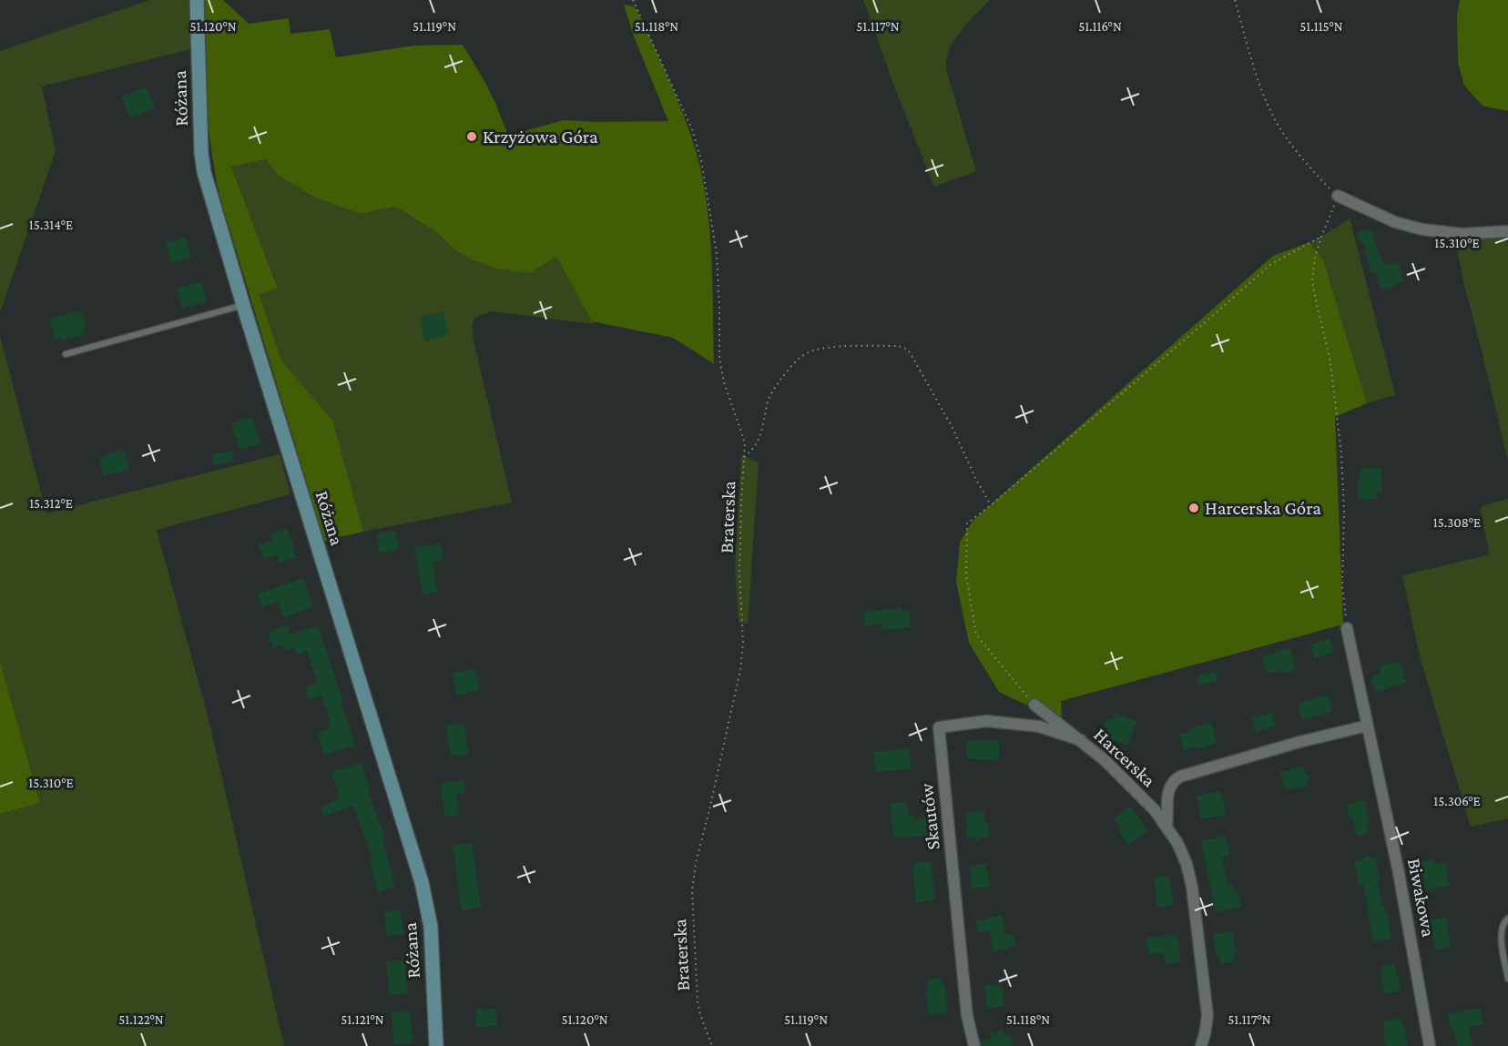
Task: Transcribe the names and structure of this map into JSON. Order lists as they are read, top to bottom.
{
  "streets": {
    "street": [
      "Różana",
      "Harcerska",
      "Skautów",
      "Biwakowa"
    ],
    "path": ["Braterska"]
  },
  "crossings": [
    ["Harcerska", "Skautów"]
  ],
  "places": ["Krzyżowa Góra", "Harcerska Góra"],
  "coordinates": [
    "51.120°N",
    "51.119°N",
    "51.118°N",
    "51.117°N",
    "51.116°N",
    "51.115°N",
    "15.314°E",
    "15.310°E",
    "15.312°E",
    "15.308°E",
    "15.306°E",
    "51.122°N",
    "51.121°N"
  ]
}
